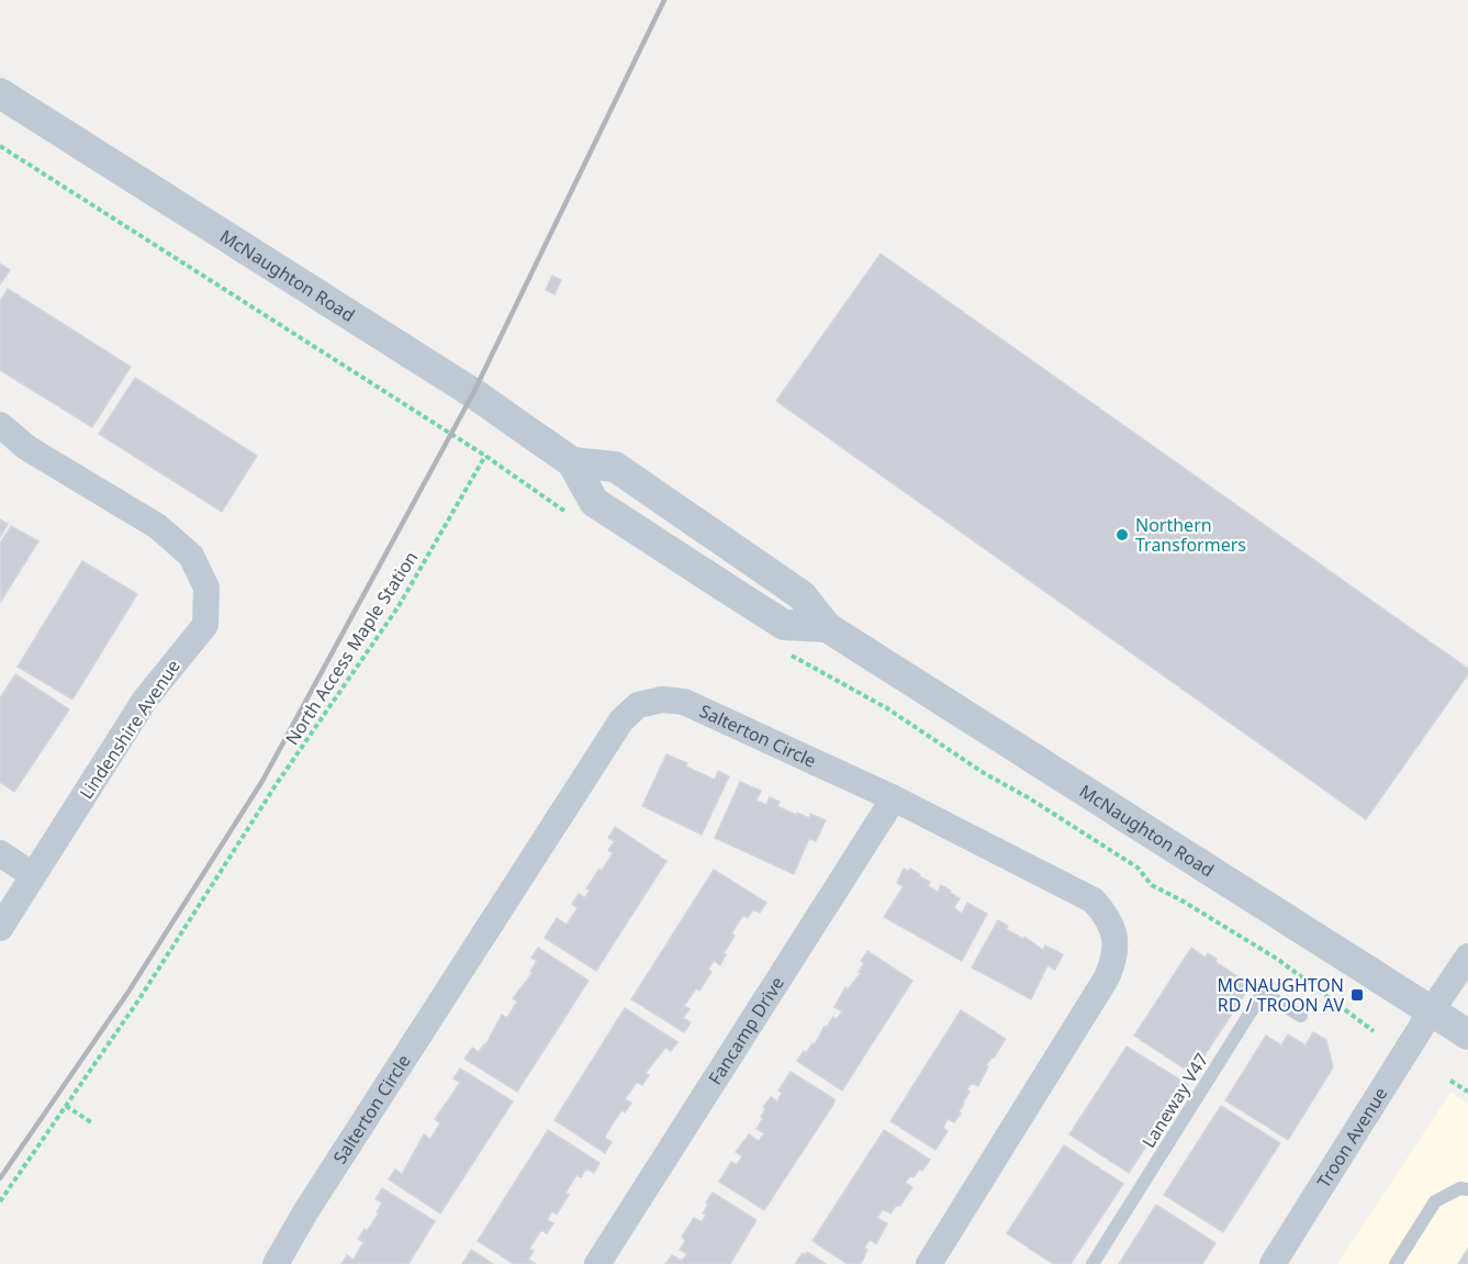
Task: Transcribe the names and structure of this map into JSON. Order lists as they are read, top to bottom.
{
  "streets": {
    "street": [
      "McNaughton Road",
      "Lindenshire Avenue",
      "Salterton Circle",
      "Fancamp Drive",
      "Troon Avenue"
    ],
    "lane": ["Laneway V47"],
    "path": ["North Access Maple Station"]
  },
  "crossings": [
    ["McNaughton Road", "Troon Avenue"],
    ["Salterton Circle", "Fancamp Drive"]
  ],
  "places": {
    "other": ["Northern Transformers"],
    "transit": ["MCNAUGHTON RD / TROON AV"]
  }
}
